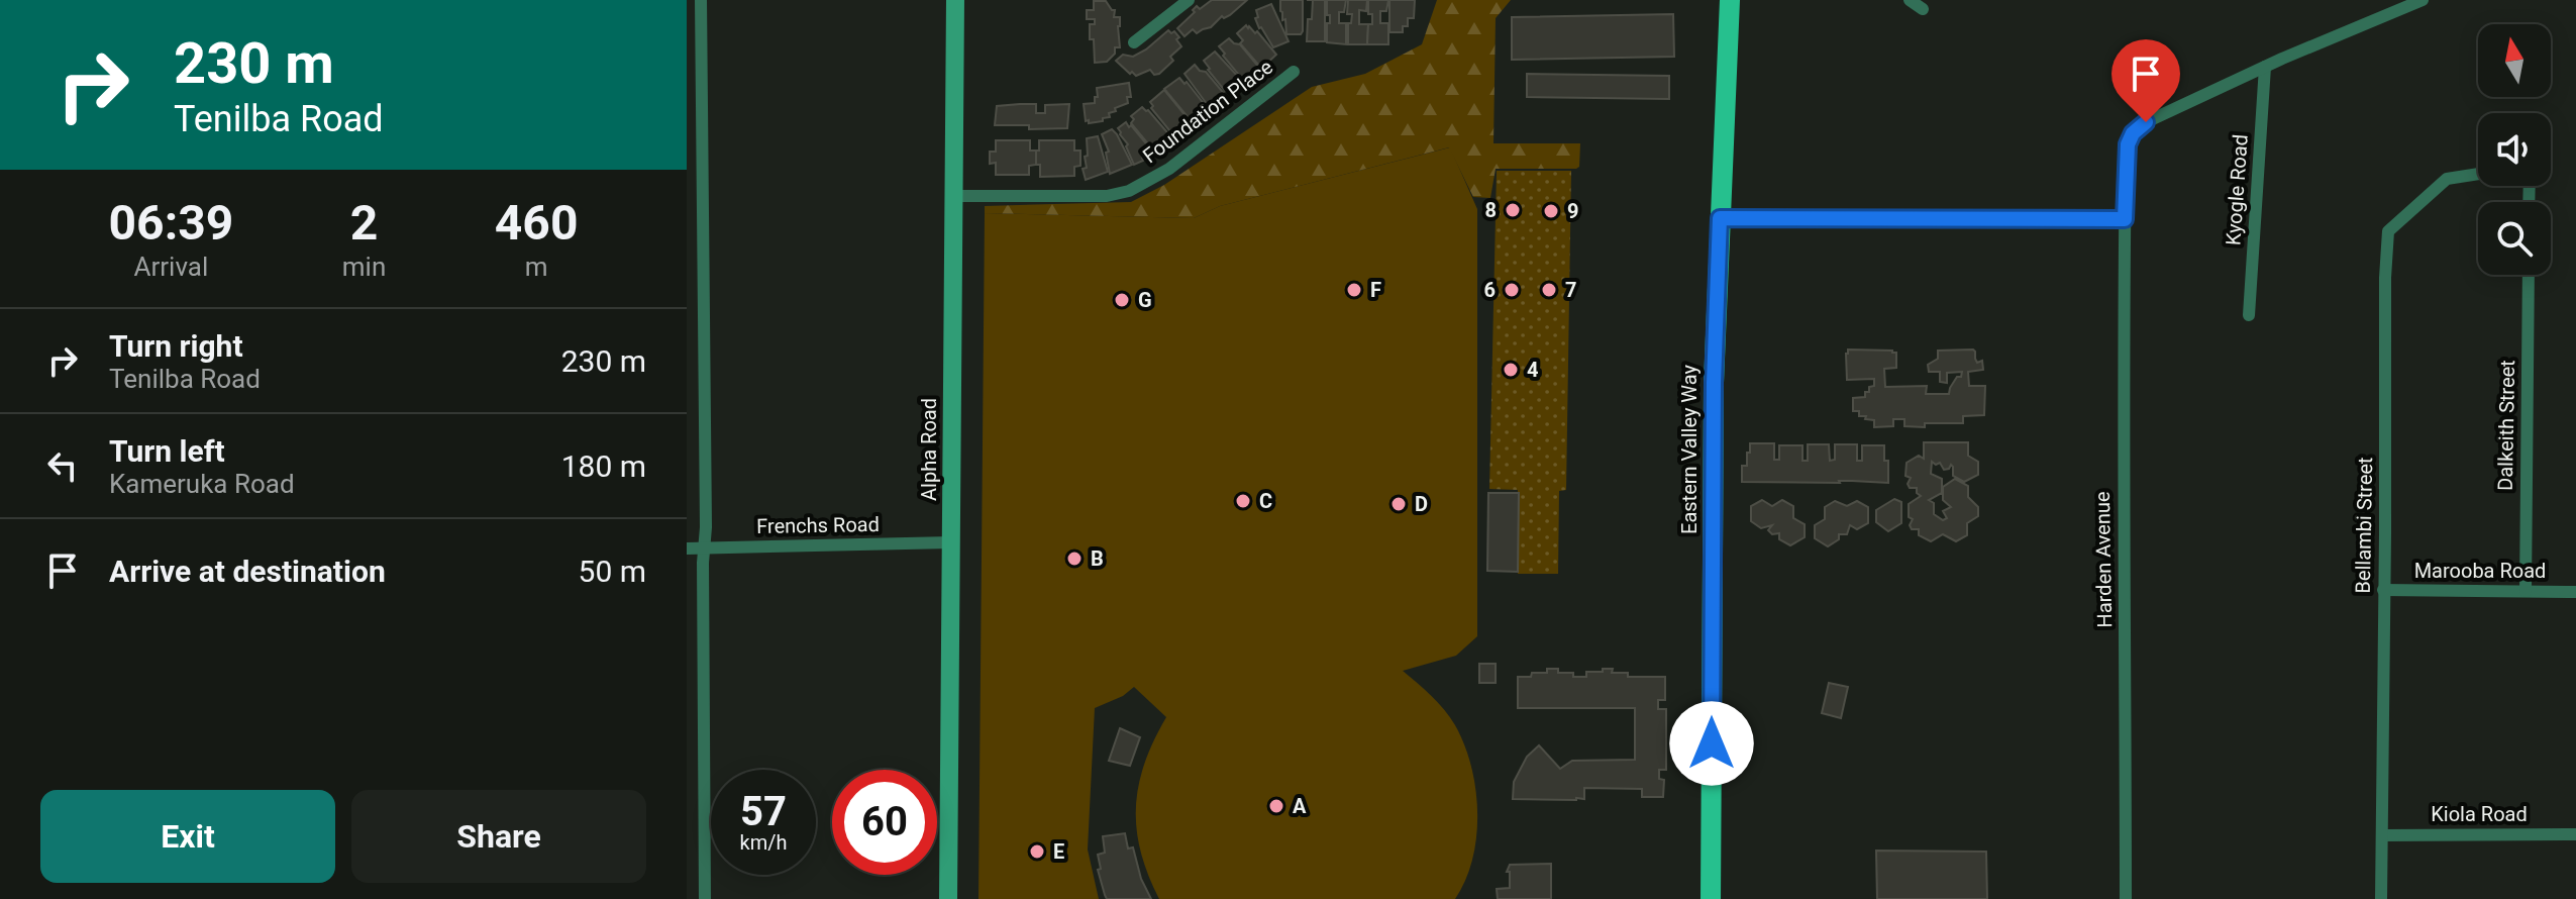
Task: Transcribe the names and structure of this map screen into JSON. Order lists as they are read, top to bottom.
{
  "streets": {
    "main road": ["Alpha Road", "Eastern Valley Way"],
    "street": [
      "Foundation Place",
      "Kyogle Road",
      "Dalkeith Street",
      "Frenchs Road",
      "Bellambi Street",
      "Harden Avenue",
      "Marooba Road",
      "Kiola Road"
    ]
  },
  "crossings": [
    ["Foundation Place", "Alpha Road"],
    ["Kyogle Road", "Harden Avenue"],
    ["Dalkeith Street", "Marooba Road"],
    ["Alpha Road", "Frenchs Road"],
    ["Bellambi Street", "Marooba Road"],
    ["Bellambi Street", "Kiola Road"]
  ],
  "places": [
    "8",
    "9",
    "F",
    "6",
    "7",
    "G",
    "4",
    "C",
    "D",
    "B",
    "A",
    "E"
  ],
  "north": "top",
  "page": {
    "turn": ["230 m", "Tenilba Road"],
    "eta": [
      "06:39",
      "Arrival",
      "2",
      "min",
      "460",
      "m"
    ],
    "list": [
      {
        "name": "Turn right",
        "note": "Tenilba Road",
        "value": "230 m"
      },
      {
        "name": "Turn left",
        "note": "Kameruka Road",
        "value": "180 m"
      },
      {
        "name": "Arrive at destination",
        "value": "50 m"
      }
    ],
    "speed": "57 km/h",
    "limit": "60",
    "buttons": ["Exit", "Share"]
  }
}
